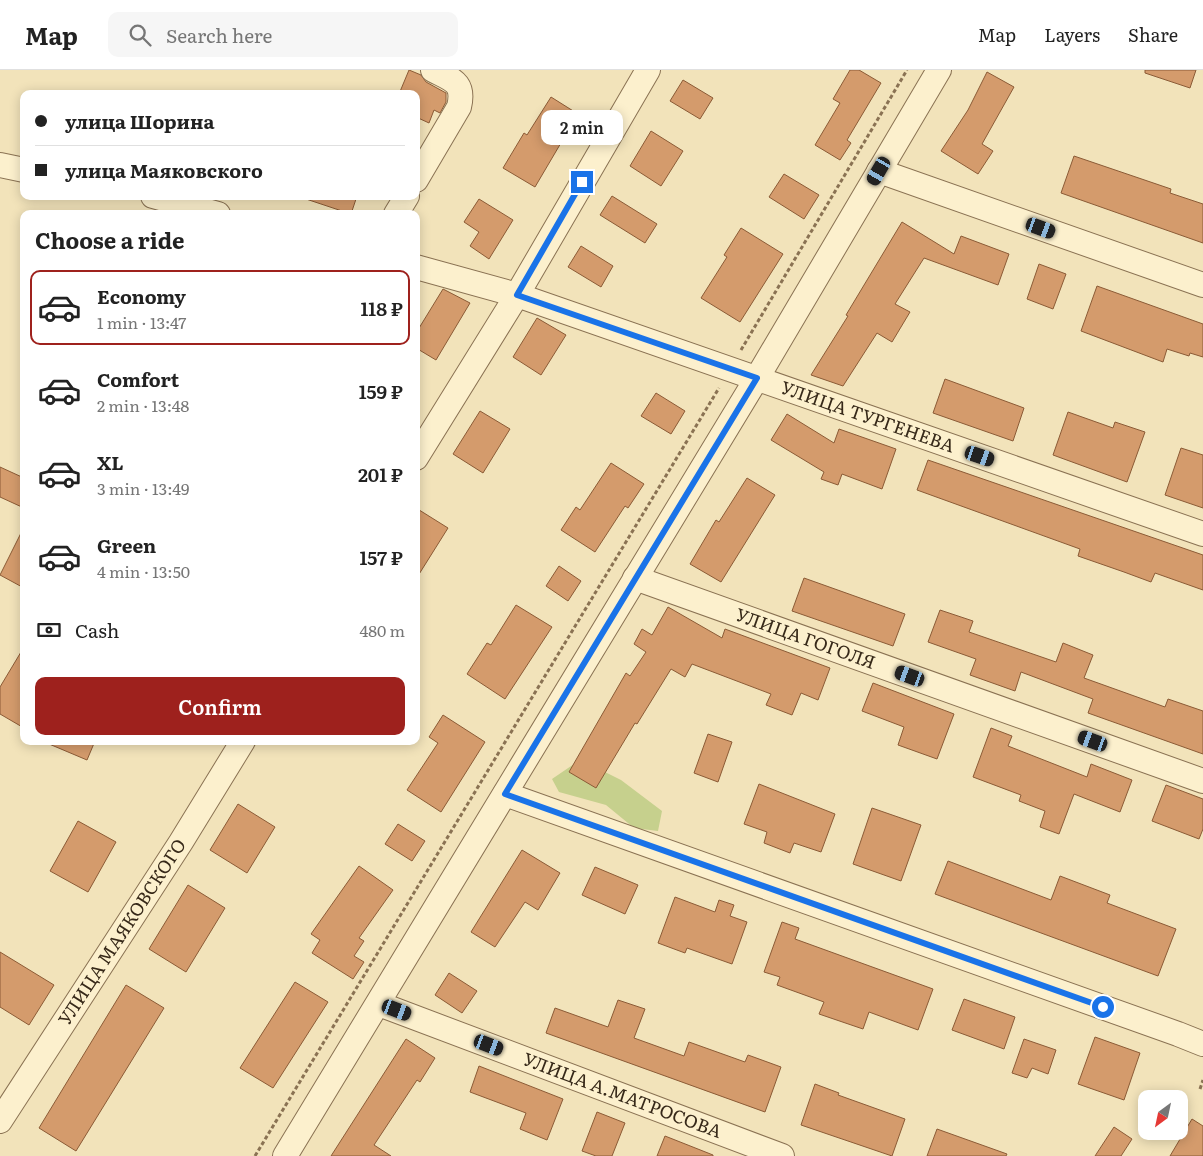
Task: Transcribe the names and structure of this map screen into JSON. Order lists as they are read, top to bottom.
{
  "streets": {
    "street": [
      "УЛИЦА ТУРГЕНЕВА",
      "УЛИЦА ГОГОЛЯ",
      "УЛИЦА МАЯКОВСКОГО",
      "УЛИЦА А.МАТРОСОВА"
    ]
  },
  "north": "bottom left",
  "page": {
    "header": "Map",
    "search": "Search here",
    "nav": ["Map", "Layers", "Share"],
    "banner": ["улица Шорина", "улица Маяковского"],
    "bubble": "2 min",
    "heading": "Choose a ride",
    "list": [
      {
        "name": "Economy",
        "note": "1 min · 13:47",
        "value": "118 ₽"
      },
      {
        "name": "Comfort",
        "note": "2 min · 13:48",
        "value": "159 ₽"
      },
      {
        "name": "XL",
        "note": "3 min · 13:49",
        "value": "201 ₽"
      },
      {
        "name": "Green",
        "note": "4 min · 13:50",
        "value": "157 ₽"
      }
    ],
    "pay": ["Cash", "480 m"],
    "buttons": "Confirm"
  }
}
